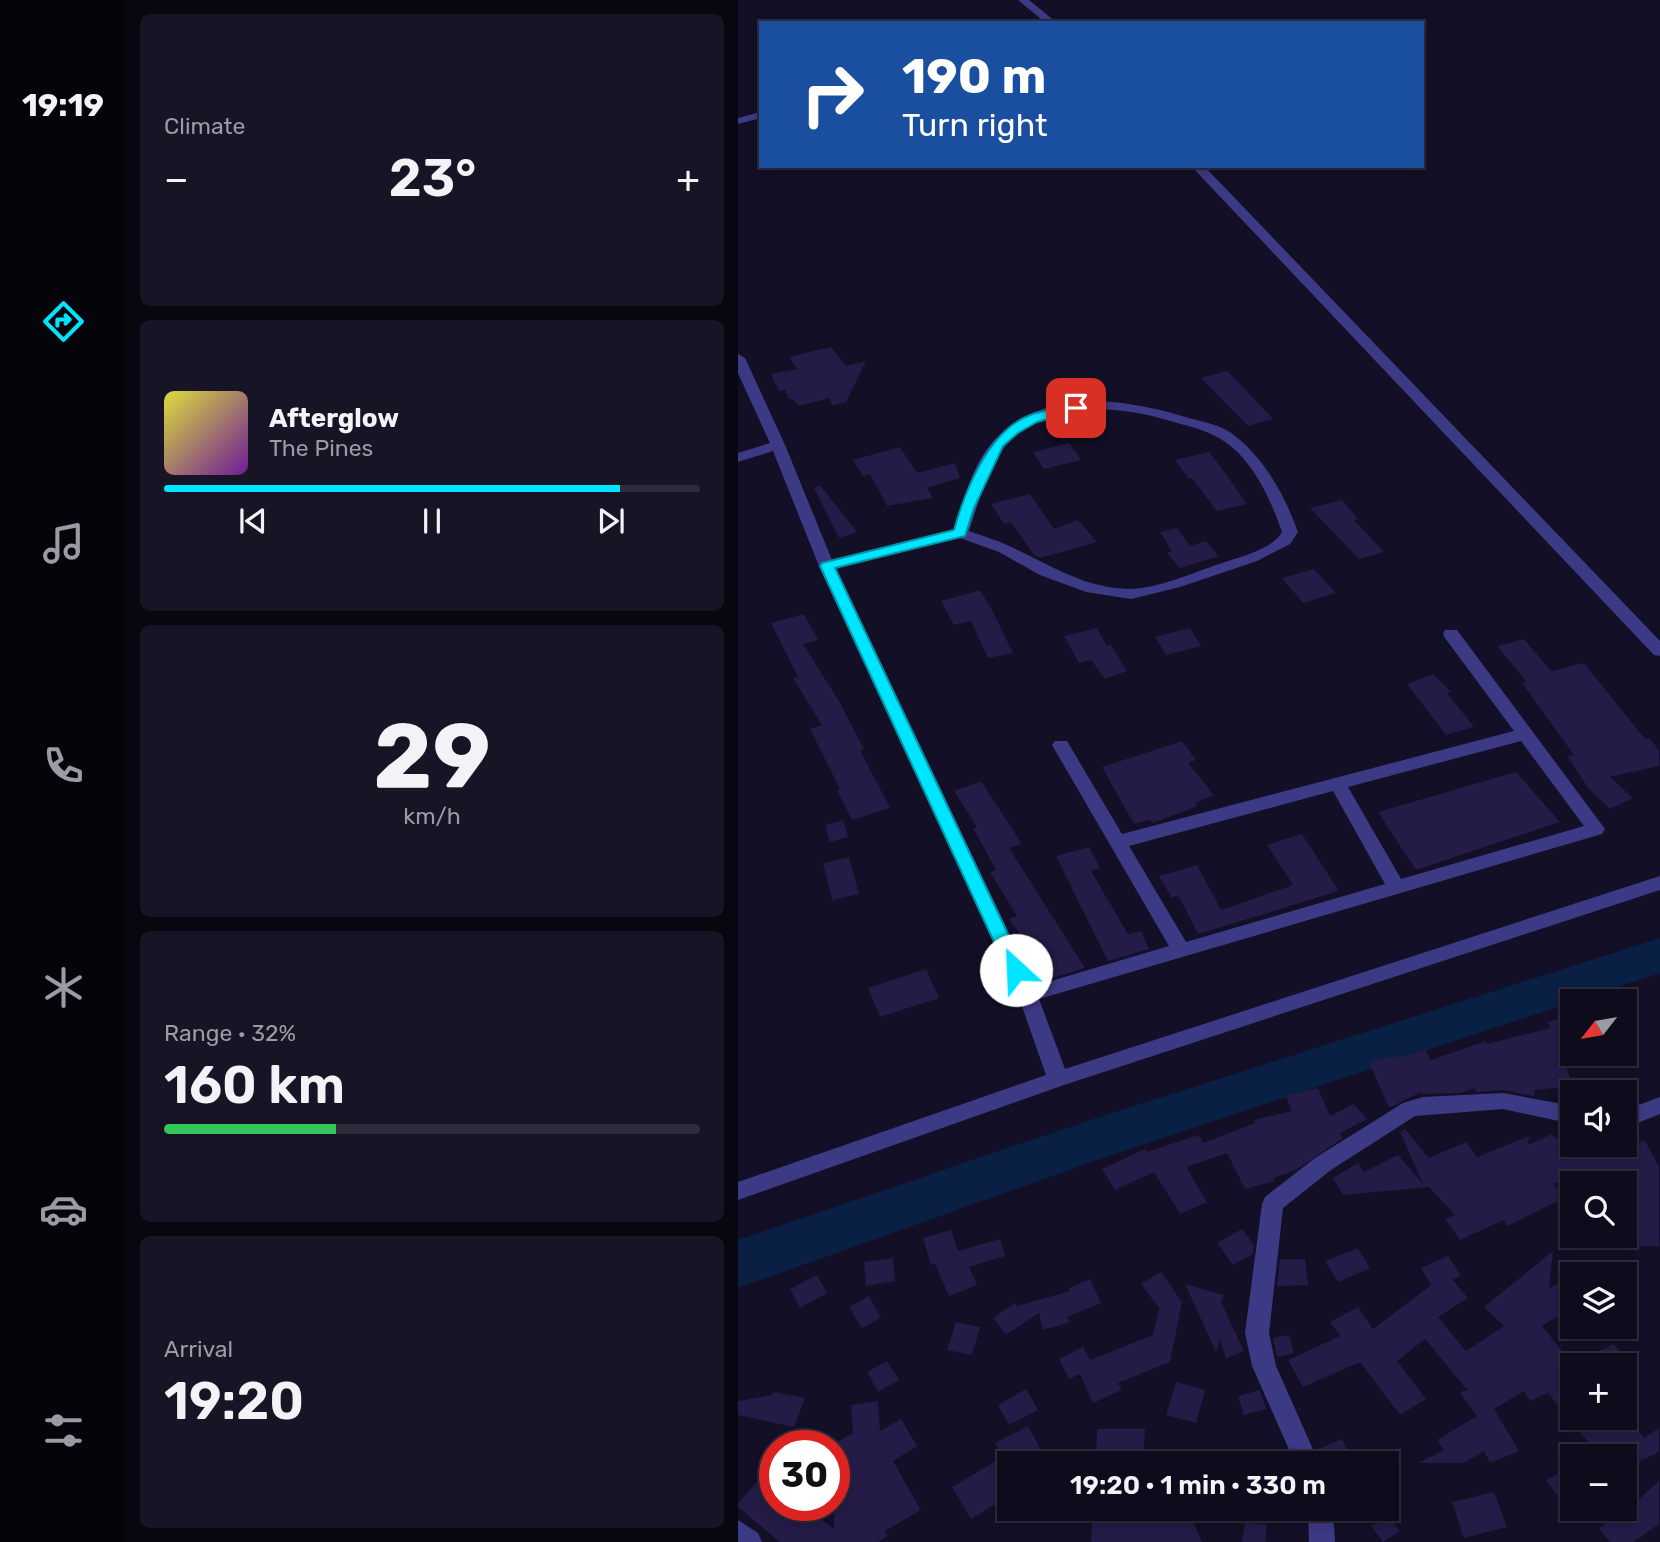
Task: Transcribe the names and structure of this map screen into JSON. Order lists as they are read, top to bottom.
{
  "north": "bottom left",
  "page": {
    "tabs": "19:19",
    "tile": [
      "Climate",
      ["29", "km/h"],
      ["Range · 32%", "160 km"],
      ["Arrival", "19:20"]
    ],
    "turn": ["190 m", "Turn right"],
    "heat": ["−", "23°", "+"],
    "song": ["Afterglow", "The Pines"],
    "map_buttons": ["+", "−"],
    "limit": "30",
    "trip": "19:20 · 1 min · 330 m"
  }
}
